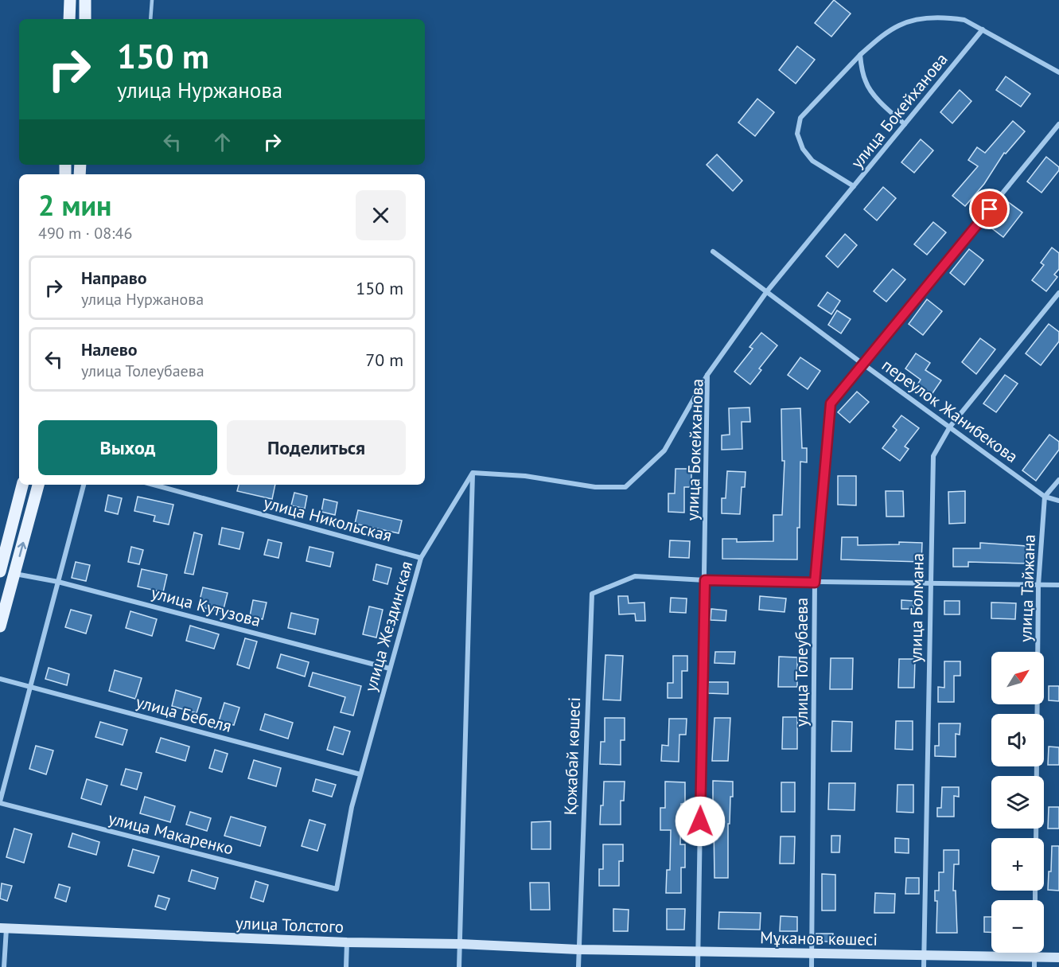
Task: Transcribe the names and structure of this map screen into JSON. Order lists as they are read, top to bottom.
{
  "streets": {
    "street": [
      "улица Бокейханова",
      "переулок Жанибекова",
      "улица Никольская",
      "улица Тайжана",
      "улица Кутузова",
      "улица Болмана",
      "улица Жездинская",
      "улица Толеубаева",
      "улица Бебеля",
      "Қожабай көшесі",
      "улица Макаренко",
      "улица Толстого",
      "Мұканов көшесі"
    ]
  },
  "crossings": [
    ["улица Бокейханова", "переулок Жанибекова"],
    ["улица Бокейханова", "Қожабай көшесі"],
    ["улица Бокейханова", "Мұканов көшесі"],
    ["переулок Жанибекова", "улица Тайжана"],
    ["переулок Жанибекова", "улица Болмана"],
    ["переулок Жанибекова", "улица Толеубаева"],
    ["улица Никольская", "улица Жездинская"],
    ["улица Кутузова", "улица Жездинская"],
    ["улица Болмана", "Мұканов көшесі"],
    ["улица Жездинская", "улица Бебеля"],
    ["улица Жездинская", "улица Макаренко"],
    ["улица Толеубаева", "Мұканов көшесі"],
    ["Қожабай көшесі", "улица Толстого"],
    ["Қожабай көшесі", "Мұканов көшесі"],
    ["улица Толстого", "Мұканов көшесі"]
  ],
  "north": "top right",
  "page": {
    "turn": ["150 m", "улица Нуржанова"],
    "heading": ["2 мин", "490 m · 08:46"],
    "list": [
      {
        "name": "Направо",
        "note": "улица Нуржанова",
        "value": "150 m"
      },
      {
        "name": "Налево",
        "note": "улица Толеубаева",
        "value": "70 m"
      }
    ],
    "buttons": ["Выход", "Поделиться"],
    "map_buttons": ["+", "−"]
  }
}
